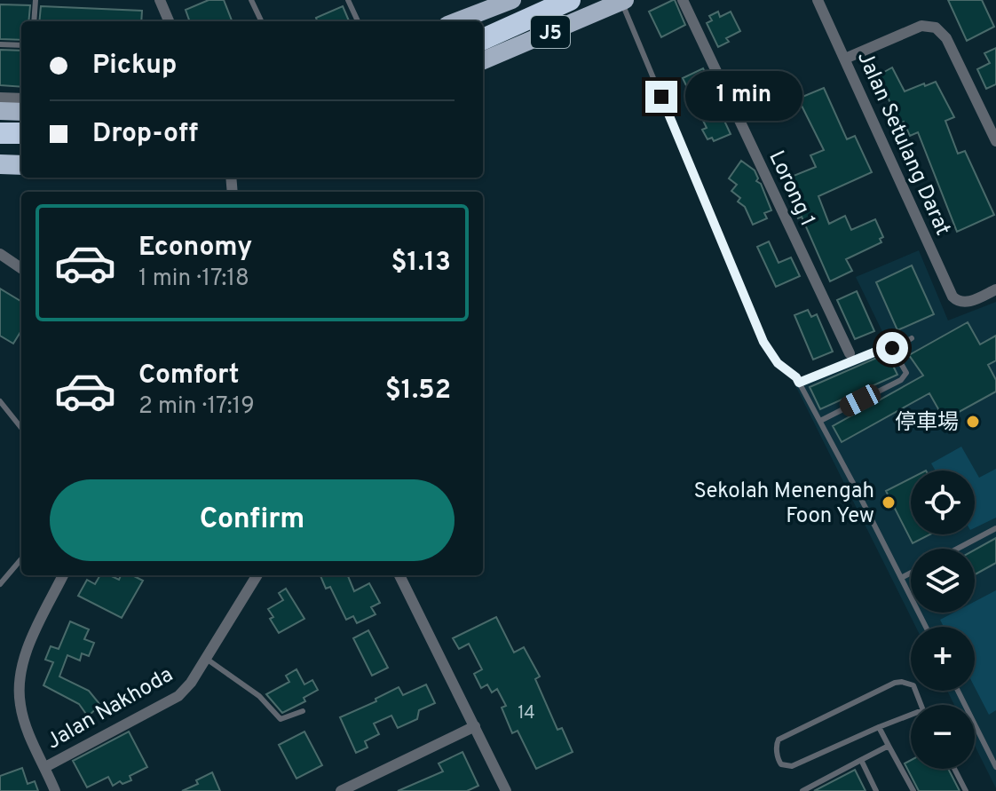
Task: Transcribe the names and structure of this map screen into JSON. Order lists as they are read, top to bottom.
{
  "streets": {
    "main road": ["J5"],
    "street": ["Jalan Setulang Darat", "Lorong 1", "Jalan Nakhoda"]
  },
  "places": ["停車場", "Sekolah Menengah Foon Yew"],
  "house_numbers": ["14"],
  "page": {
    "banner": ["Pickup", "Drop-off"],
    "bubble": "1 min",
    "list": [
      {
        "name": "Economy",
        "note": "1 min · 17:18",
        "value": "$1.13"
      },
      {
        "name": "Comfort",
        "note": "2 min · 17:19",
        "value": "$1.52"
      }
    ],
    "buttons": "Confirm",
    "map_buttons": ["+", "−"]
  }
}
